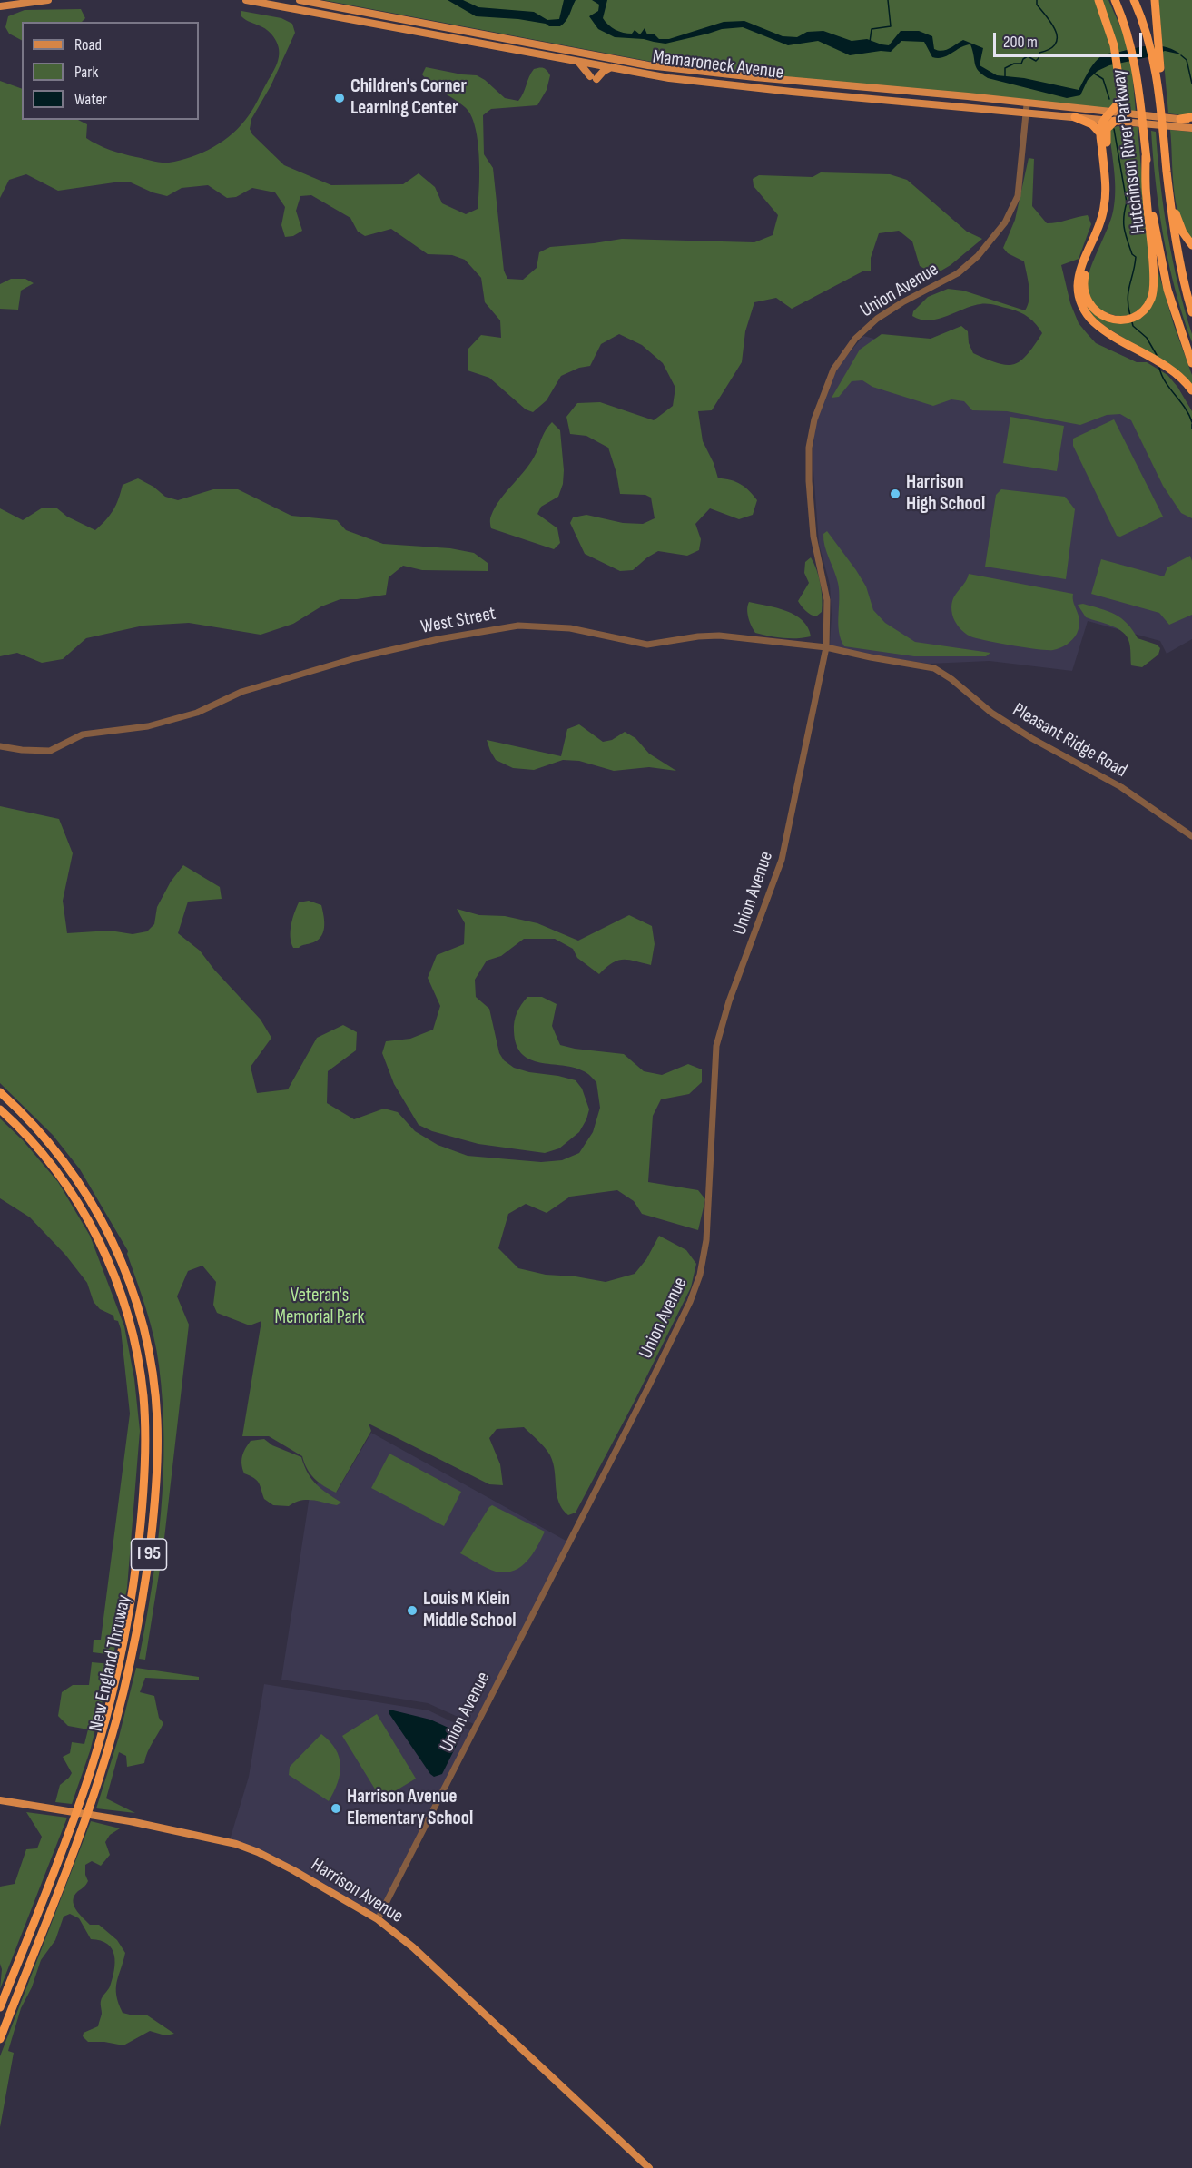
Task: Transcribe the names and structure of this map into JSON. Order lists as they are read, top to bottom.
{
  "streets": {
    "highway": ["Hutchinson River Parkway", "I 95", "New England Thruway"],
    "main road": ["Mamaroneck Avenue", "Harrison Avenue"],
    "street": ["Union Avenue", "West Street", "Pleasant Ridge Road"]
  },
  "crossings": [
    ["Mamaroneck Avenue", "Union Avenue"],
    ["Union Avenue", "West Street"],
    ["Union Avenue", "Harrison Avenue"],
    ["West Street", "Pleasant Ridge Road"]
  ],
  "parks": ["Veteran's Memorial Park"],
  "places": [
    "Children's Corner Learning Center",
    "Harrison High School",
    "Louis M Klein Middle School",
    "Harrison Avenue Elementary School"
  ],
  "legend": ["Road", "Park", "Water"],
  "scale_bar": "200 m"
}
